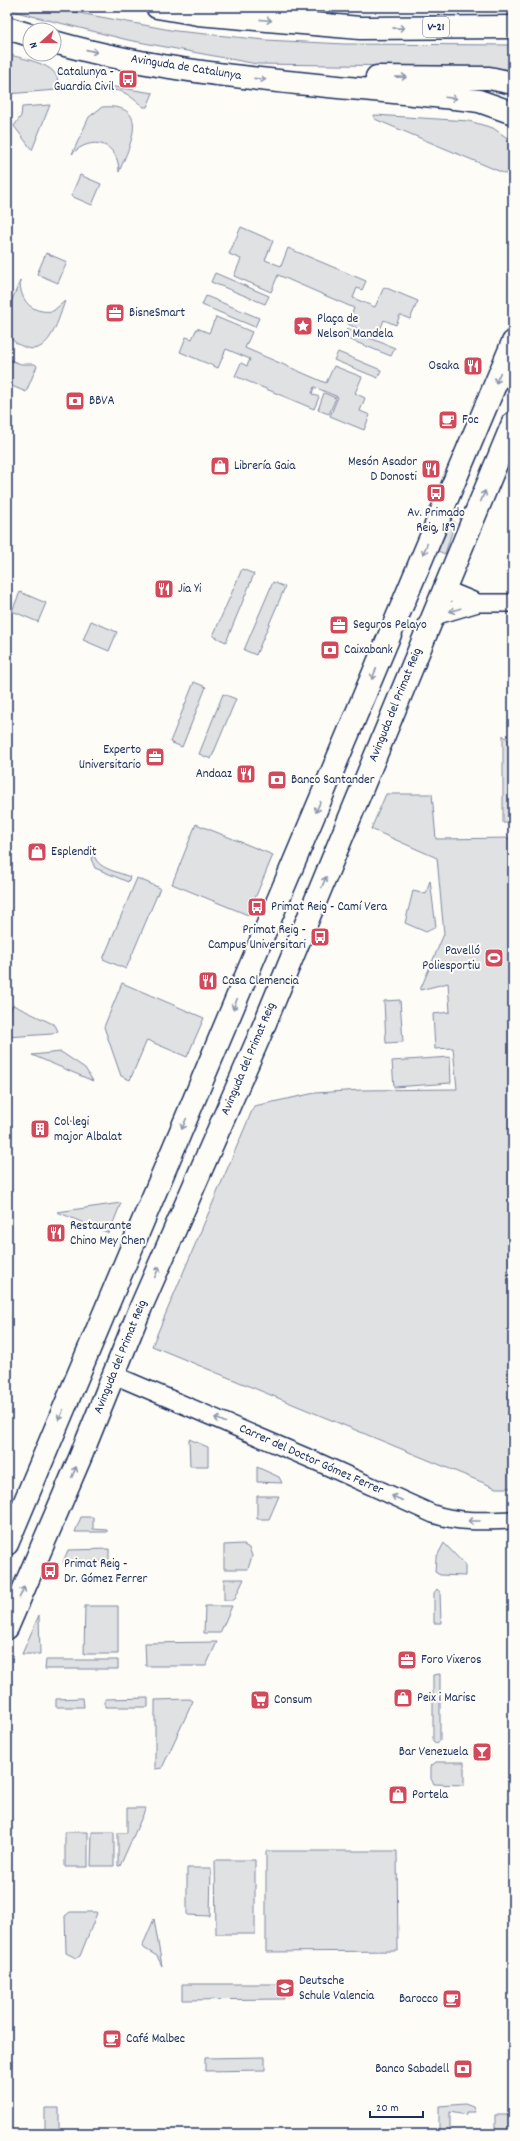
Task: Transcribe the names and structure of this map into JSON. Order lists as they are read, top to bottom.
{
  "streets": {
    "main road": ["V-21", "Avinguda de Catalunya", "Avinguda del Primat Reig"],
    "street": ["Carrer del Doctor Gómez Ferrer"]
  },
  "crossings": [
    ["Avinguda del Primat Reig", "Carrer del Doctor Gómez Ferrer"]
  ],
  "one_way": ["Carrer del Doctor Gómez Ferrer"],
  "places": {
    "bus stop": [
      "Catalunya - Guardia Civil",
      "Av. Primado Reig, 189",
      "Primat Reig - Camí Vera",
      "Primat Reig - Campus Universitari",
      "Primat Reig - Dr. Gómez Ferrer"
    ],
    "office": [
      "BisneSmart",
      "Seguros Pelayo",
      "Experto Universitario",
      "Foro Vixeros"
    ],
    "place": ["Plaça de Nelson Mandela"],
    "restaurant": [
      "Osaka",
      "Mesón Asador D Donosti",
      "Jia Yi",
      "Andaaz",
      "Casa Clemencia",
      "Restaurante Chino Mey Chen"
    ],
    "bank": [
      "BBVA",
      "Caixabank",
      "Banco Santander",
      "Banco Sabadell"
    ],
    "cafe": ["Foc", "Barocco", "Café Malbec"],
    "shop": [
      "Librería Gaia",
      "Esplendit",
      "Peix i Marisc",
      "Portela"
    ],
    "sports": ["Pavelló Poliesportiu"],
    "building": ["Col·legi major Albalat"],
    "supermarket": ["Consum"],
    "bar": ["Bar Venezuela"],
    "school or university": ["Deutsche Schule Valencia"]
  },
  "scale_bar": "20 m",
  "north": "left"
}
